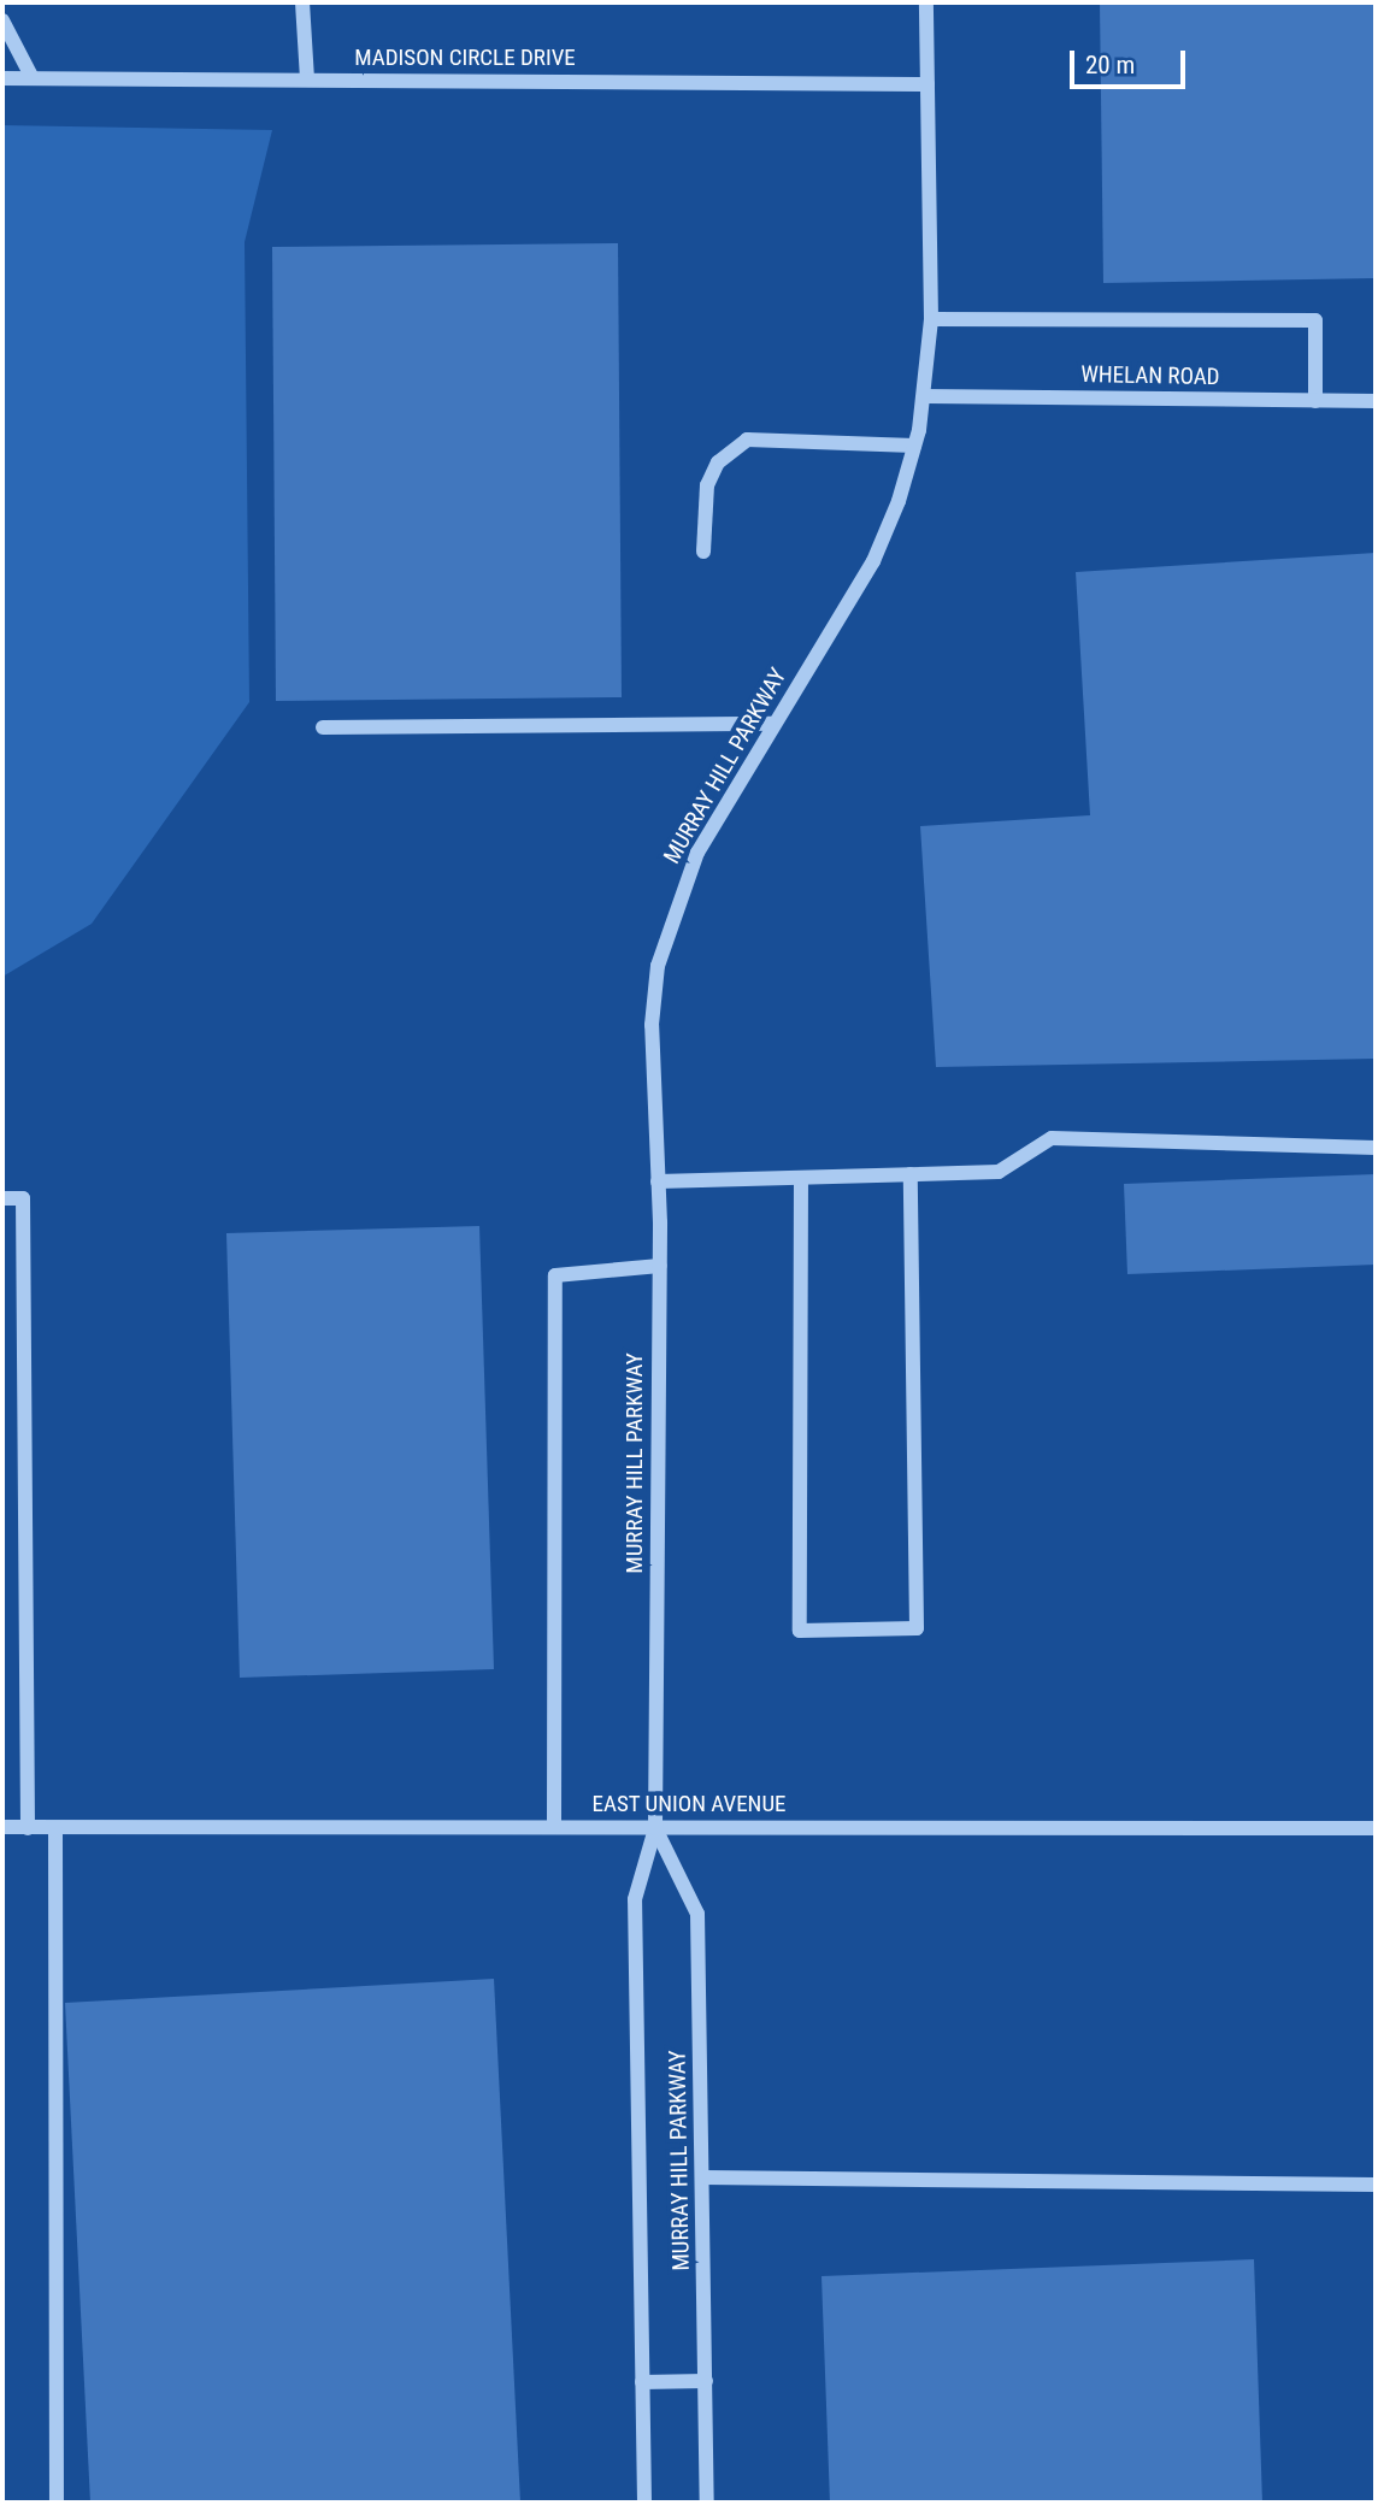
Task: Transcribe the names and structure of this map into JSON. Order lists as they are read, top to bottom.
{
  "streets": {
    "street": [
      "MADISON CIRCLE DRIVE",
      "WHELAN ROAD",
      "MURRAY HILL PARKWAY",
      "EAST UNION AVENUE"
    ]
  },
  "crossings": [
    ["MADISON CIRCLE DRIVE", "MURRAY HILL PARKWAY"],
    ["WHELAN ROAD", "MURRAY HILL PARKWAY"],
    ["MURRAY HILL PARKWAY", "EAST UNION AVENUE"]
  ],
  "scale_bar": "20 m"
}
